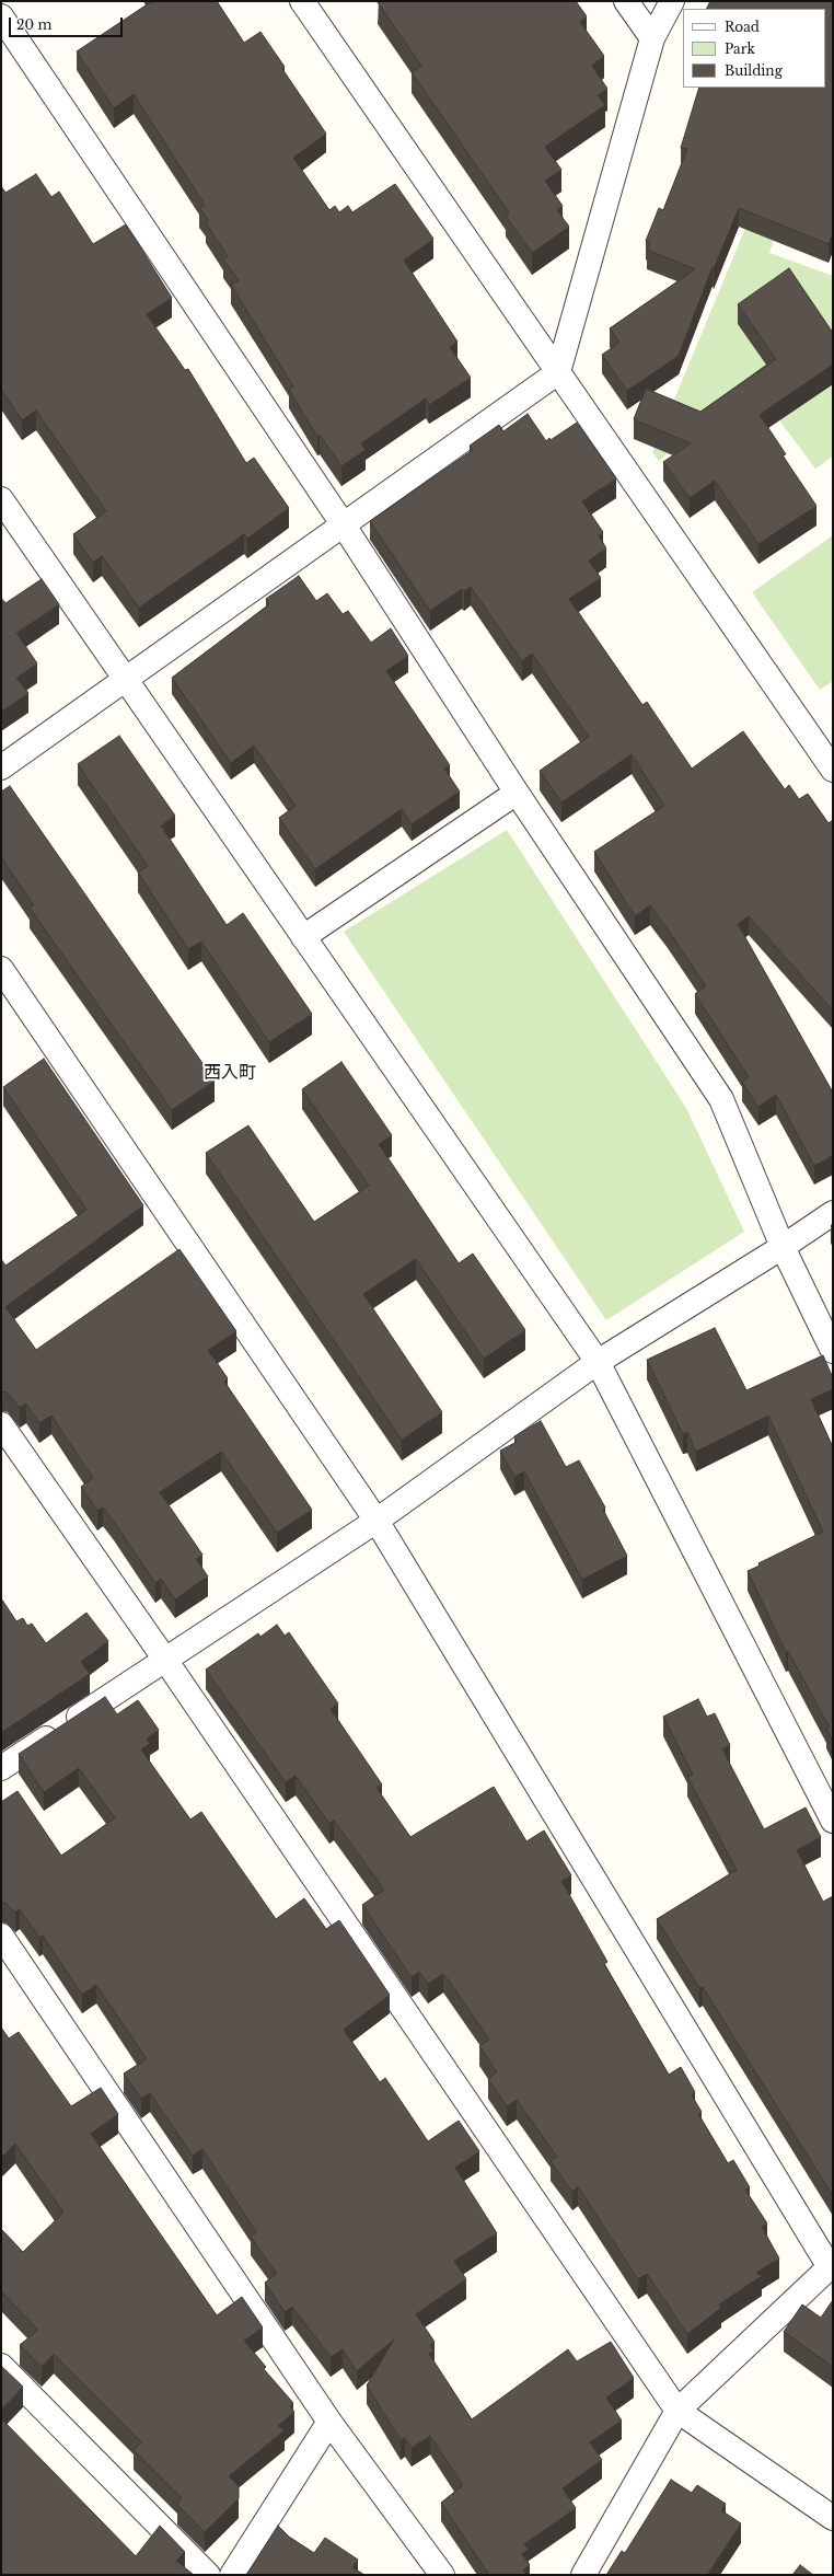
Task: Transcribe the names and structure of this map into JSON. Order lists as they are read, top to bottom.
{
  "districts": ["西入町"],
  "legend": ["Road", "Park", "Building"],
  "scale_bar": "20 m"
}
